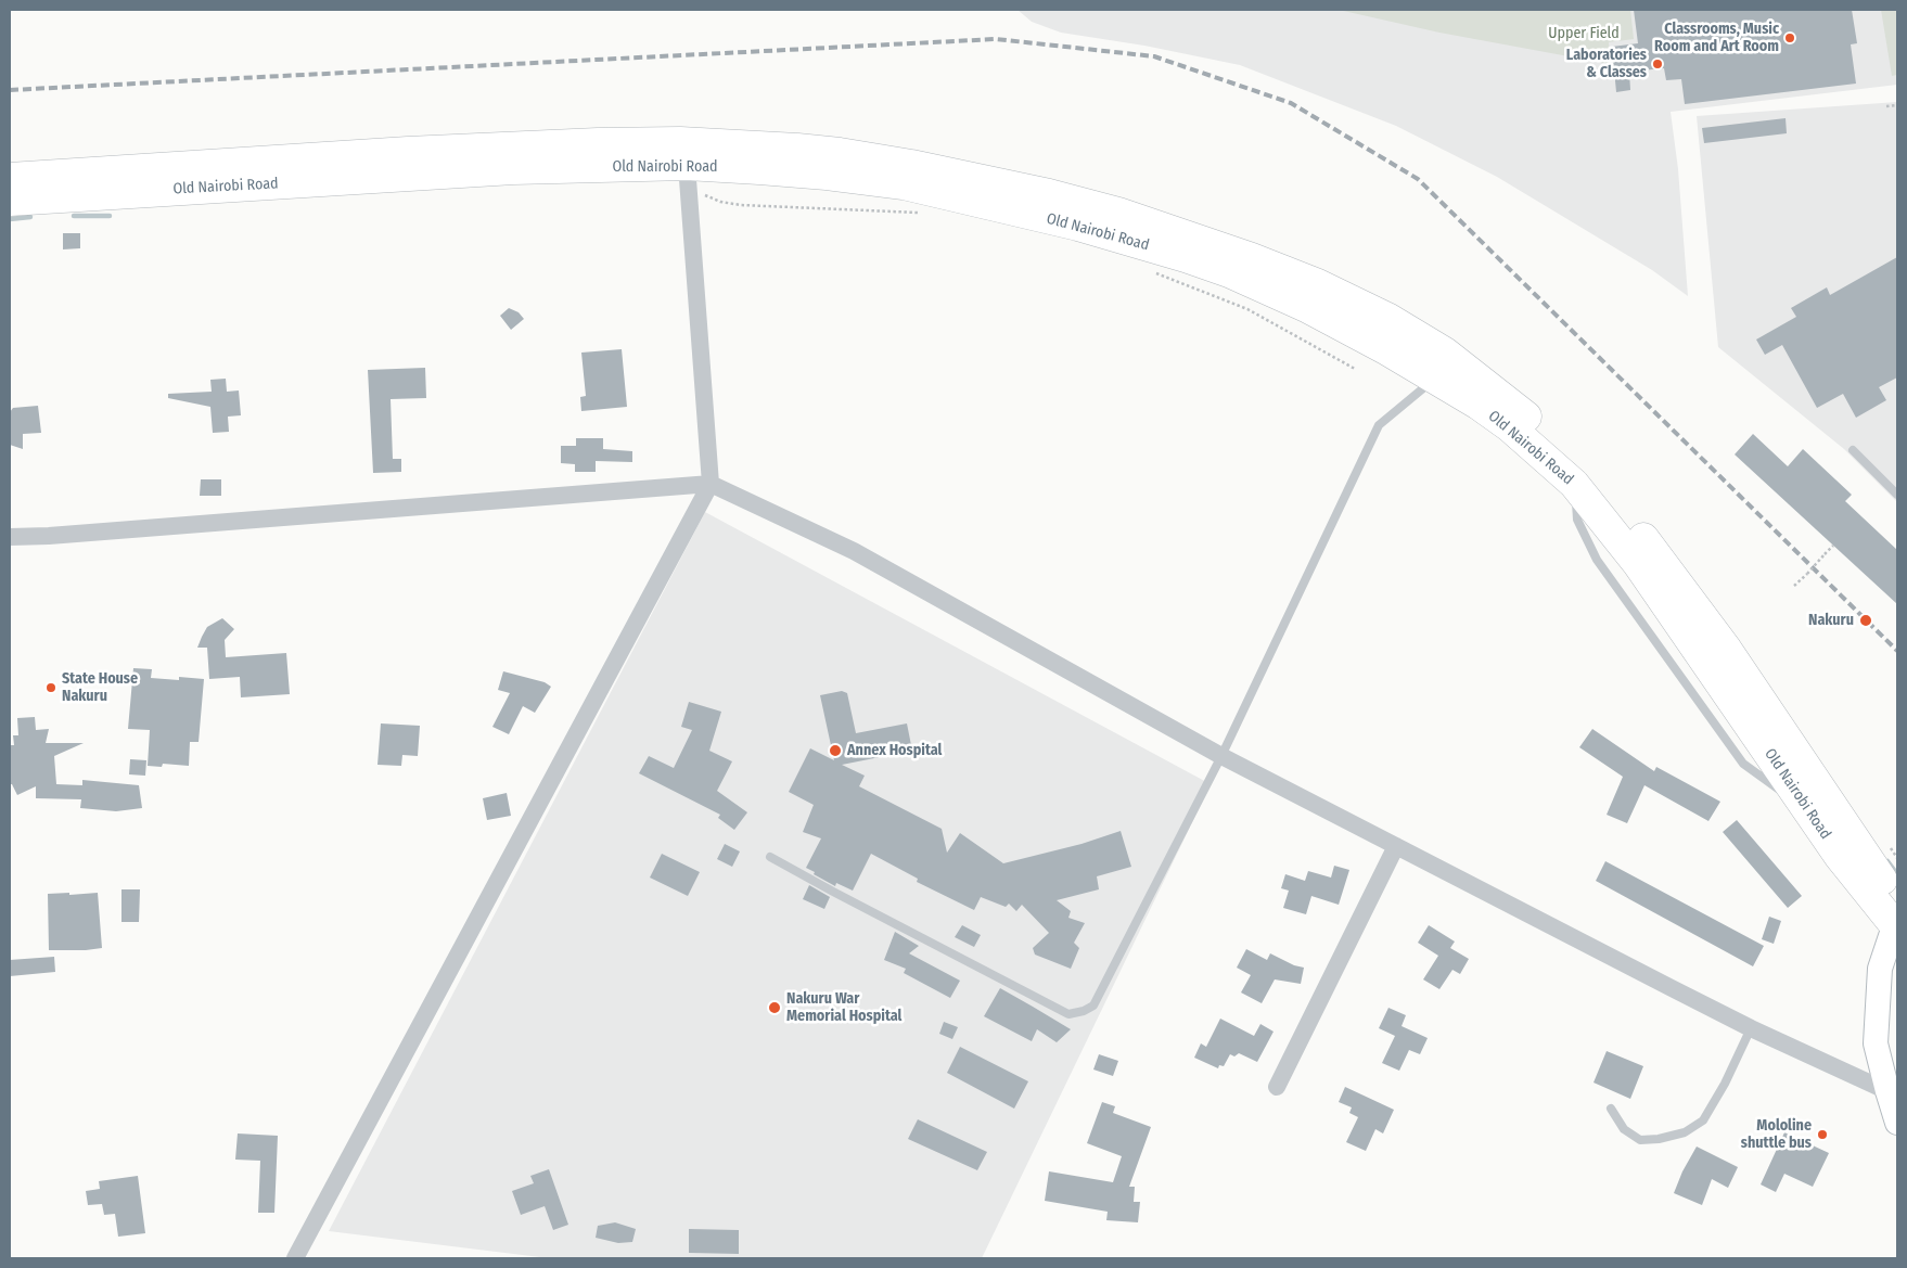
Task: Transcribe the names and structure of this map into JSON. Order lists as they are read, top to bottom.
{
  "streets": {
    "highway": ["Old Nairobi Road"]
  },
  "parks": ["Upper Field"],
  "places": [
    "Classrooms, Music Room and Art Room",
    "Laboratories & Classes",
    "Nakuru",
    "State House Nakuru",
    "Annex Hospital",
    "Nakuru War Memorial Hospital",
    "Mololine shuttle bus"
  ]
}
